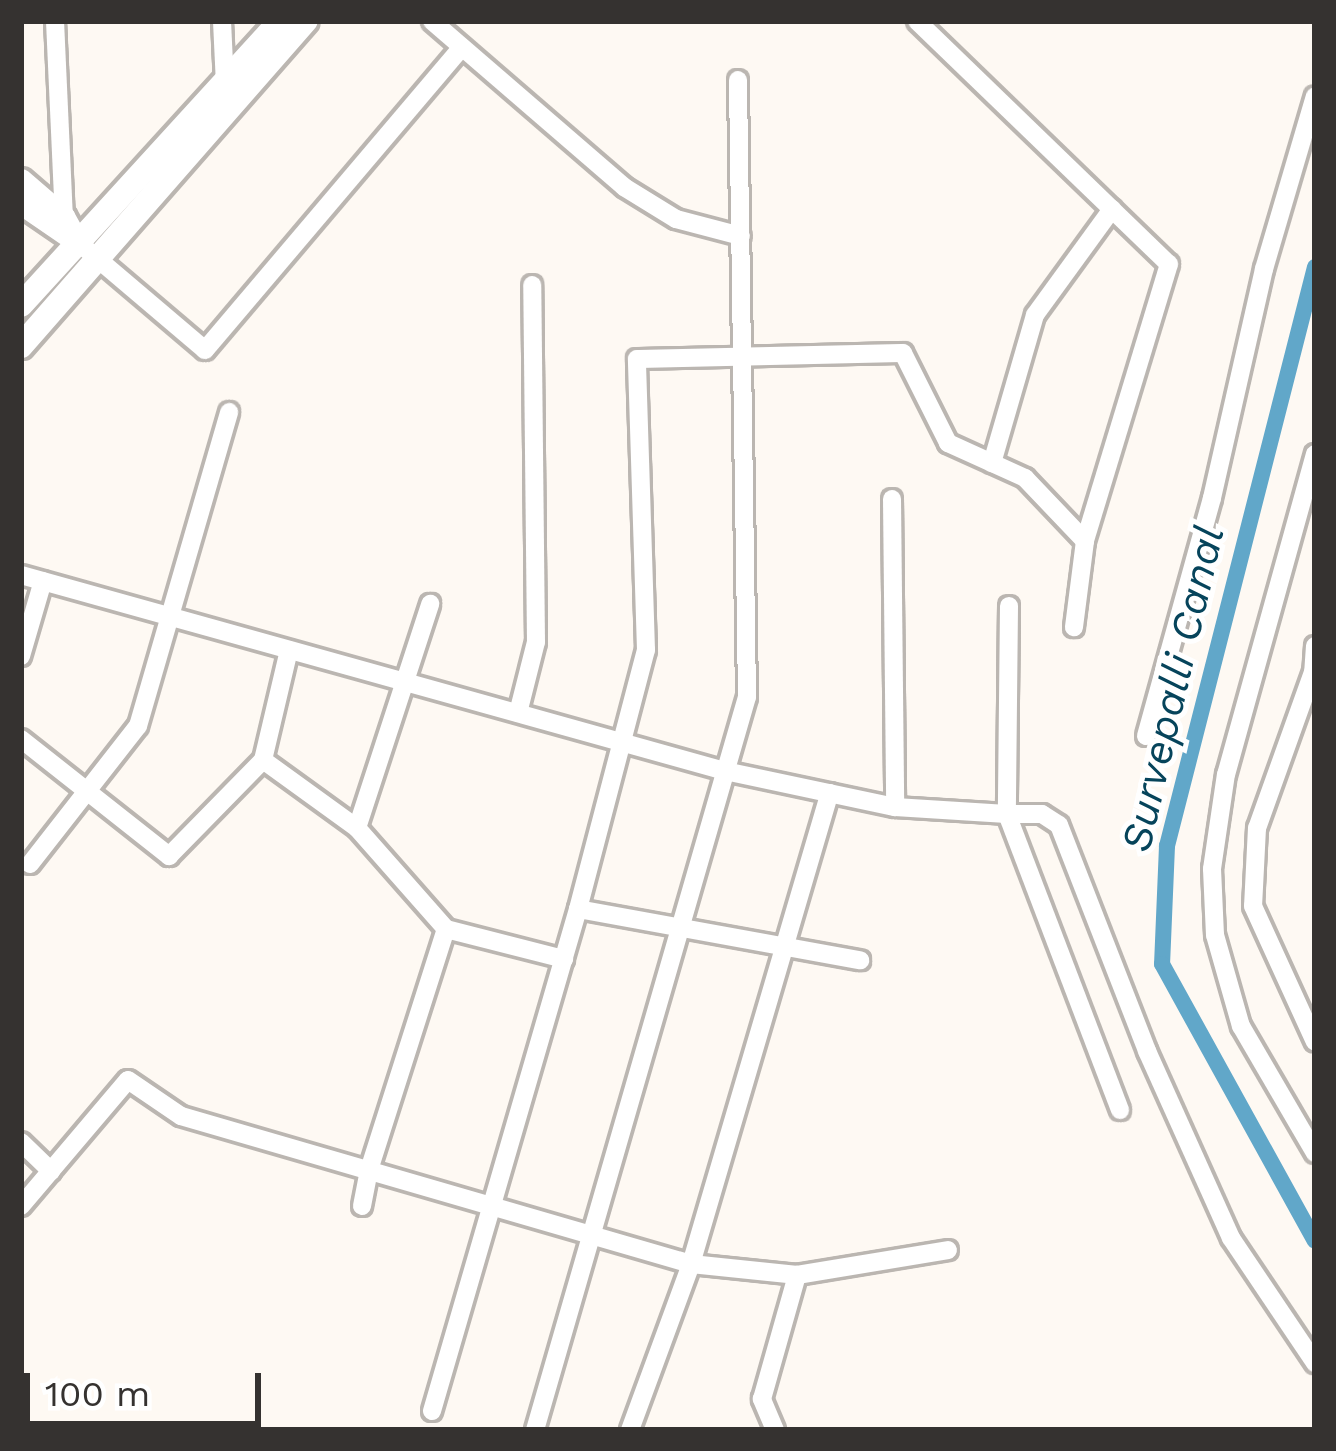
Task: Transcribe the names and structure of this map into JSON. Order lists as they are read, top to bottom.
{
  "water": ["Survepalli Canal"],
  "scale_bar": "100 m"
}
